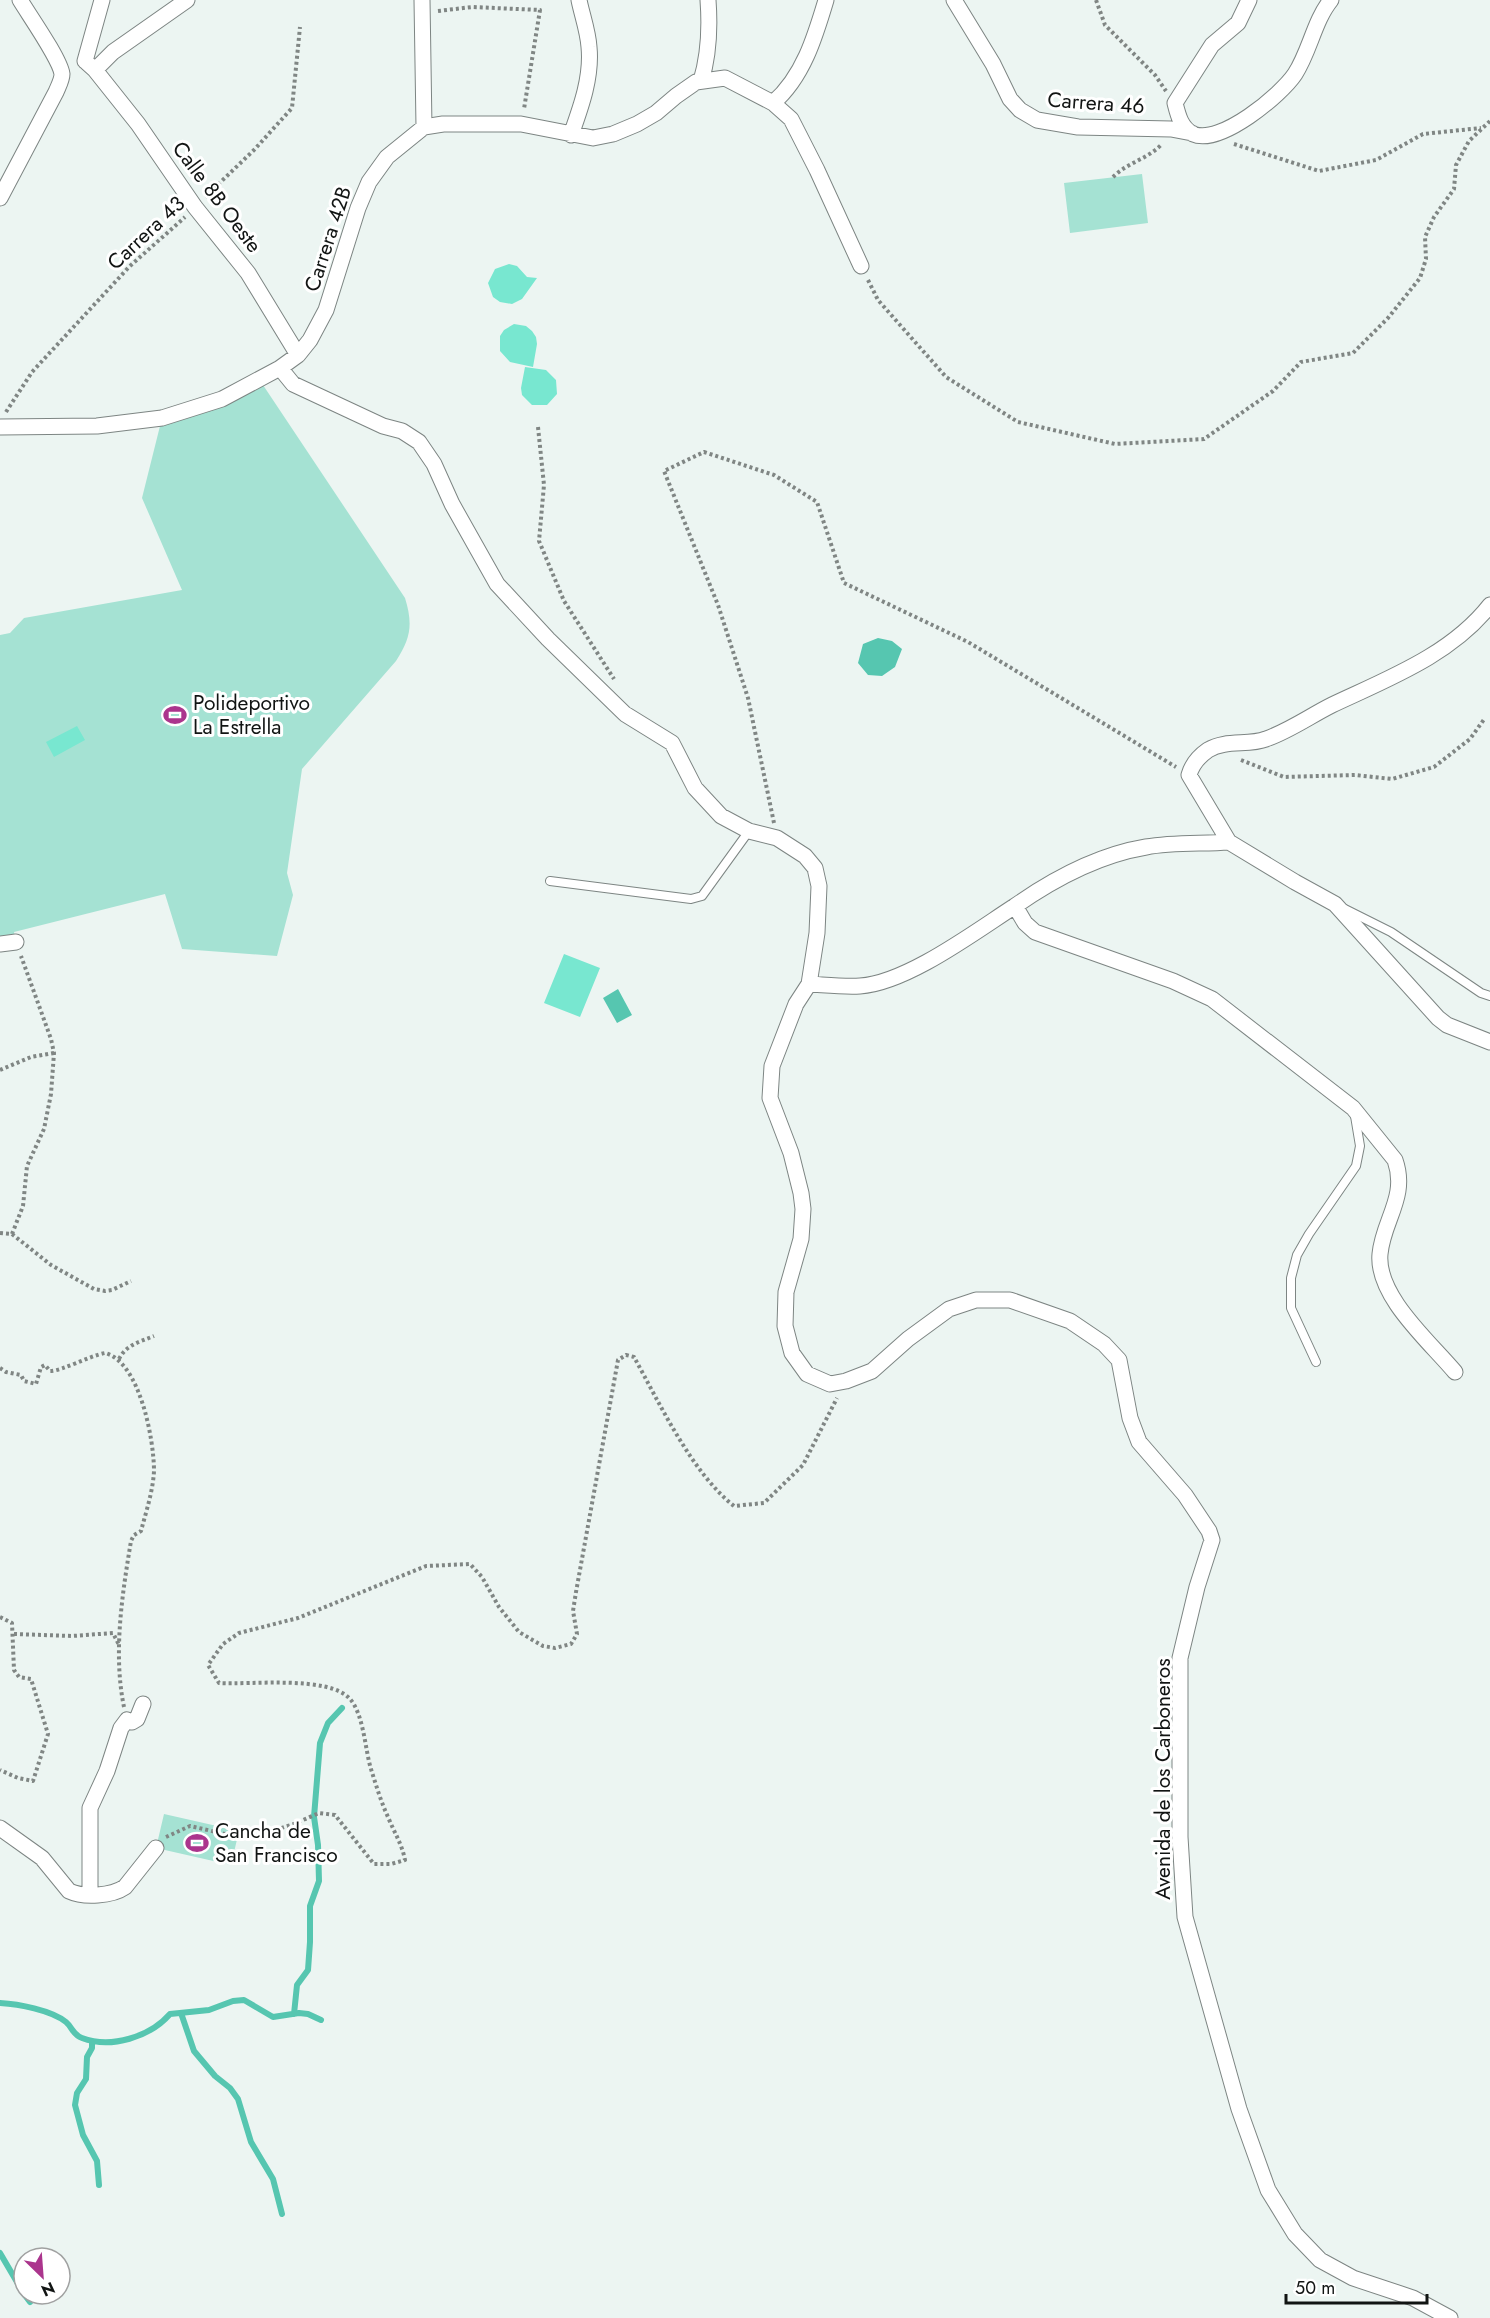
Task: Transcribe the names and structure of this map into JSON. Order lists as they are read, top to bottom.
{
  "streets": {
    "street": [
      "Carrera 46",
      "Calle 8B Oeste",
      "Carrera 42B",
      "Avenida de los Carboneros"
    ],
    "path": ["Carrera 43"]
  },
  "crossings": [
    ["Calle 8B Oeste", "Carrera 43"],
    ["Calle 8B Oeste", "Carrera 42B"],
    ["Carrera 42B", "Avenida de los Carboneros"]
  ],
  "places": {
    "sports": ["Polideportivo La Estrella", "Cancha de San Francisco"]
  },
  "scale_bar": "50 m",
  "north": "bottom right"
}
